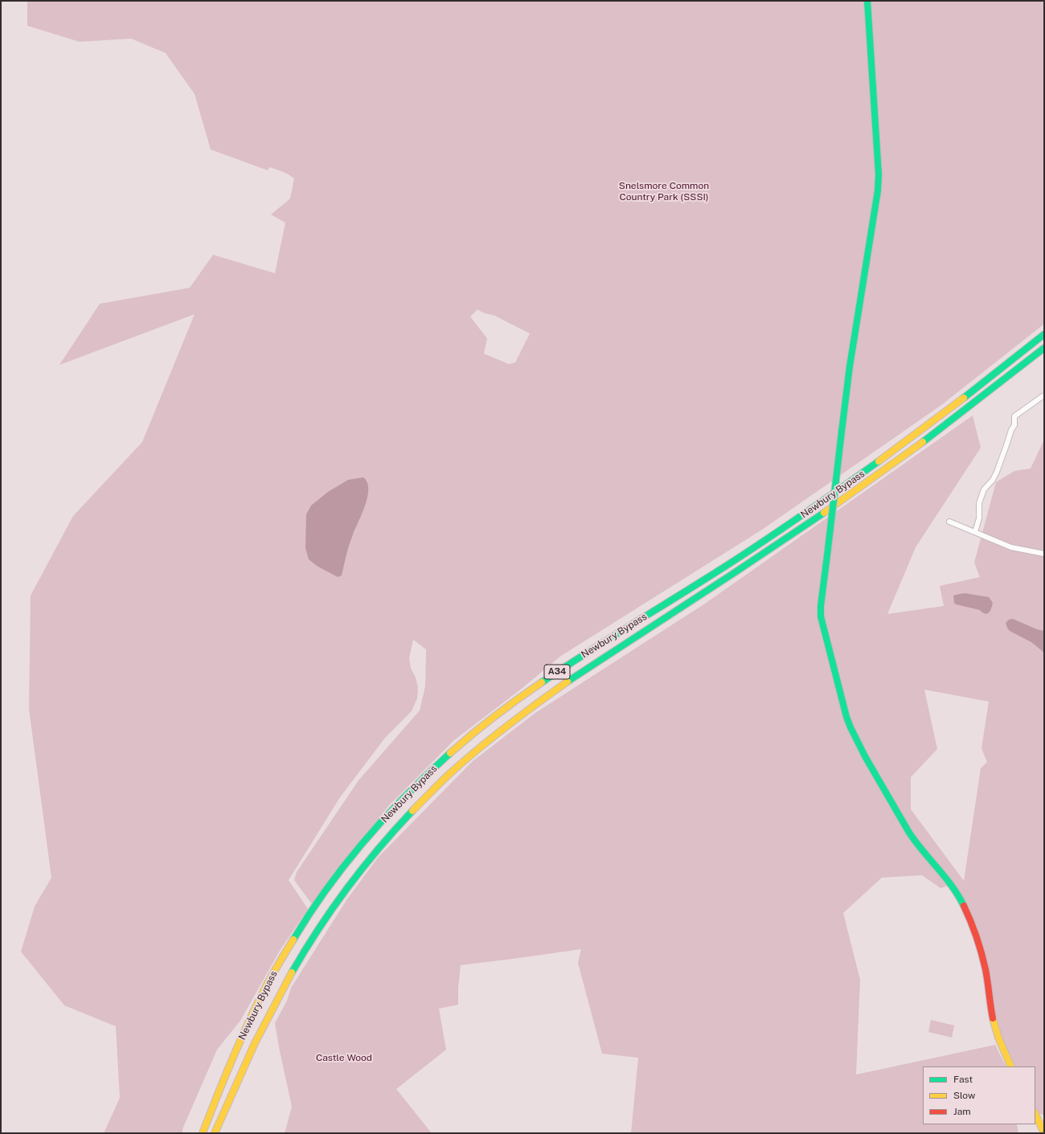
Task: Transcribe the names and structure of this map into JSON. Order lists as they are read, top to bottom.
{
  "streets": {
    "main road": ["Newbury Bypass", "A34"]
  },
  "parks": ["Snelsmore Common Country Park (SSSI)", "Castle Wood"],
  "legend": ["Fast", "Slow", "Jam"]
}
